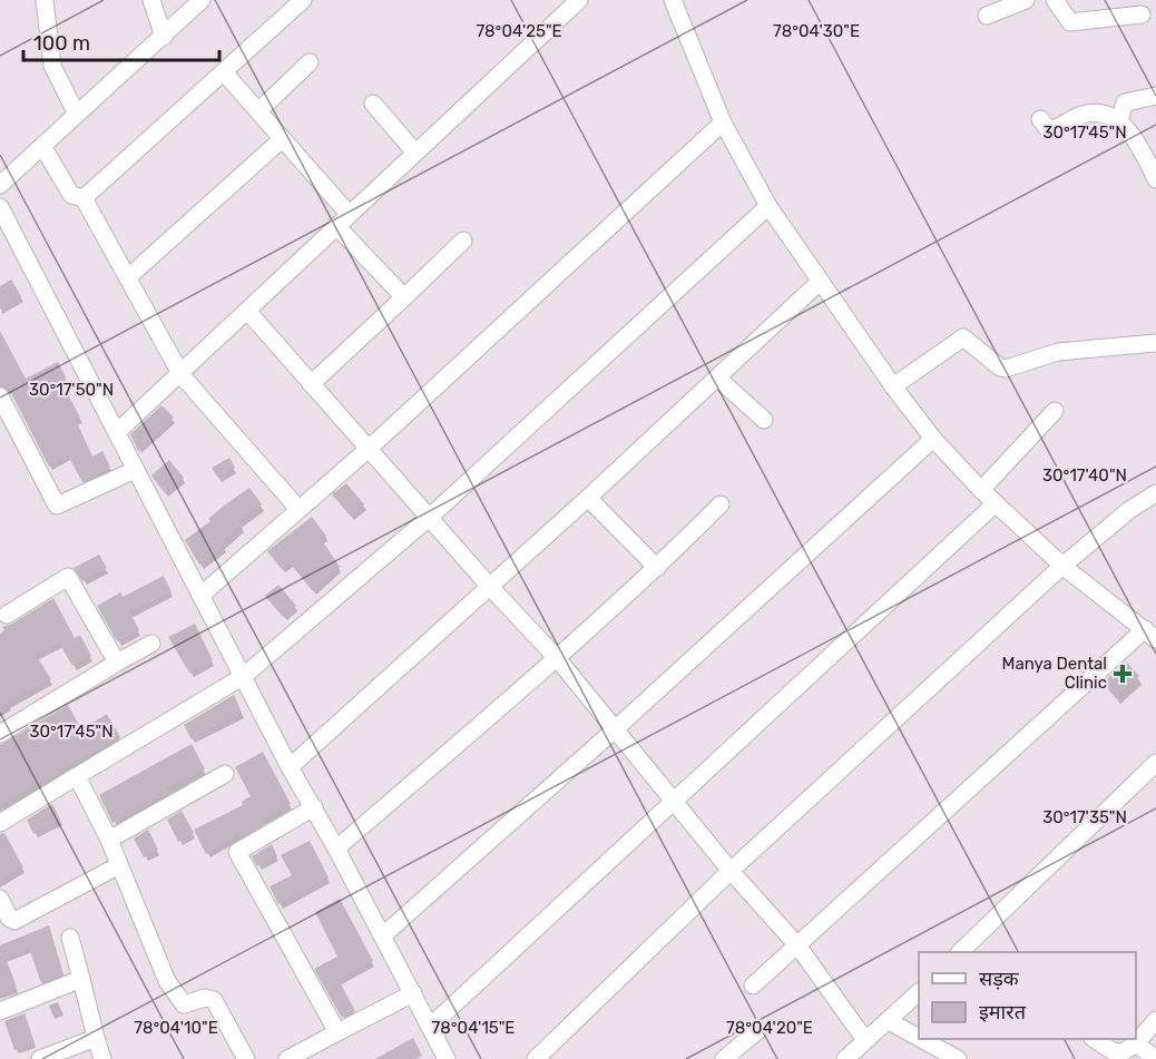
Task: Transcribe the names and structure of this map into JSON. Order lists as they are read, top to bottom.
{
  "places": {
    "health": ["Manya Dental Clinic"]
  },
  "legend": ["सड़क", "इमारत"],
  "scale_bar": "100 m",
  "coordinates": [
    "78°04'25\"E",
    "78°04'30\"E",
    "30°17'45\"N",
    "30°17'50\"N",
    "30°17'40\"N",
    "30°17'35\"N",
    "78°04'10\"E",
    "78°04'15\"E",
    "78°04'20\"E"
  ]
}
